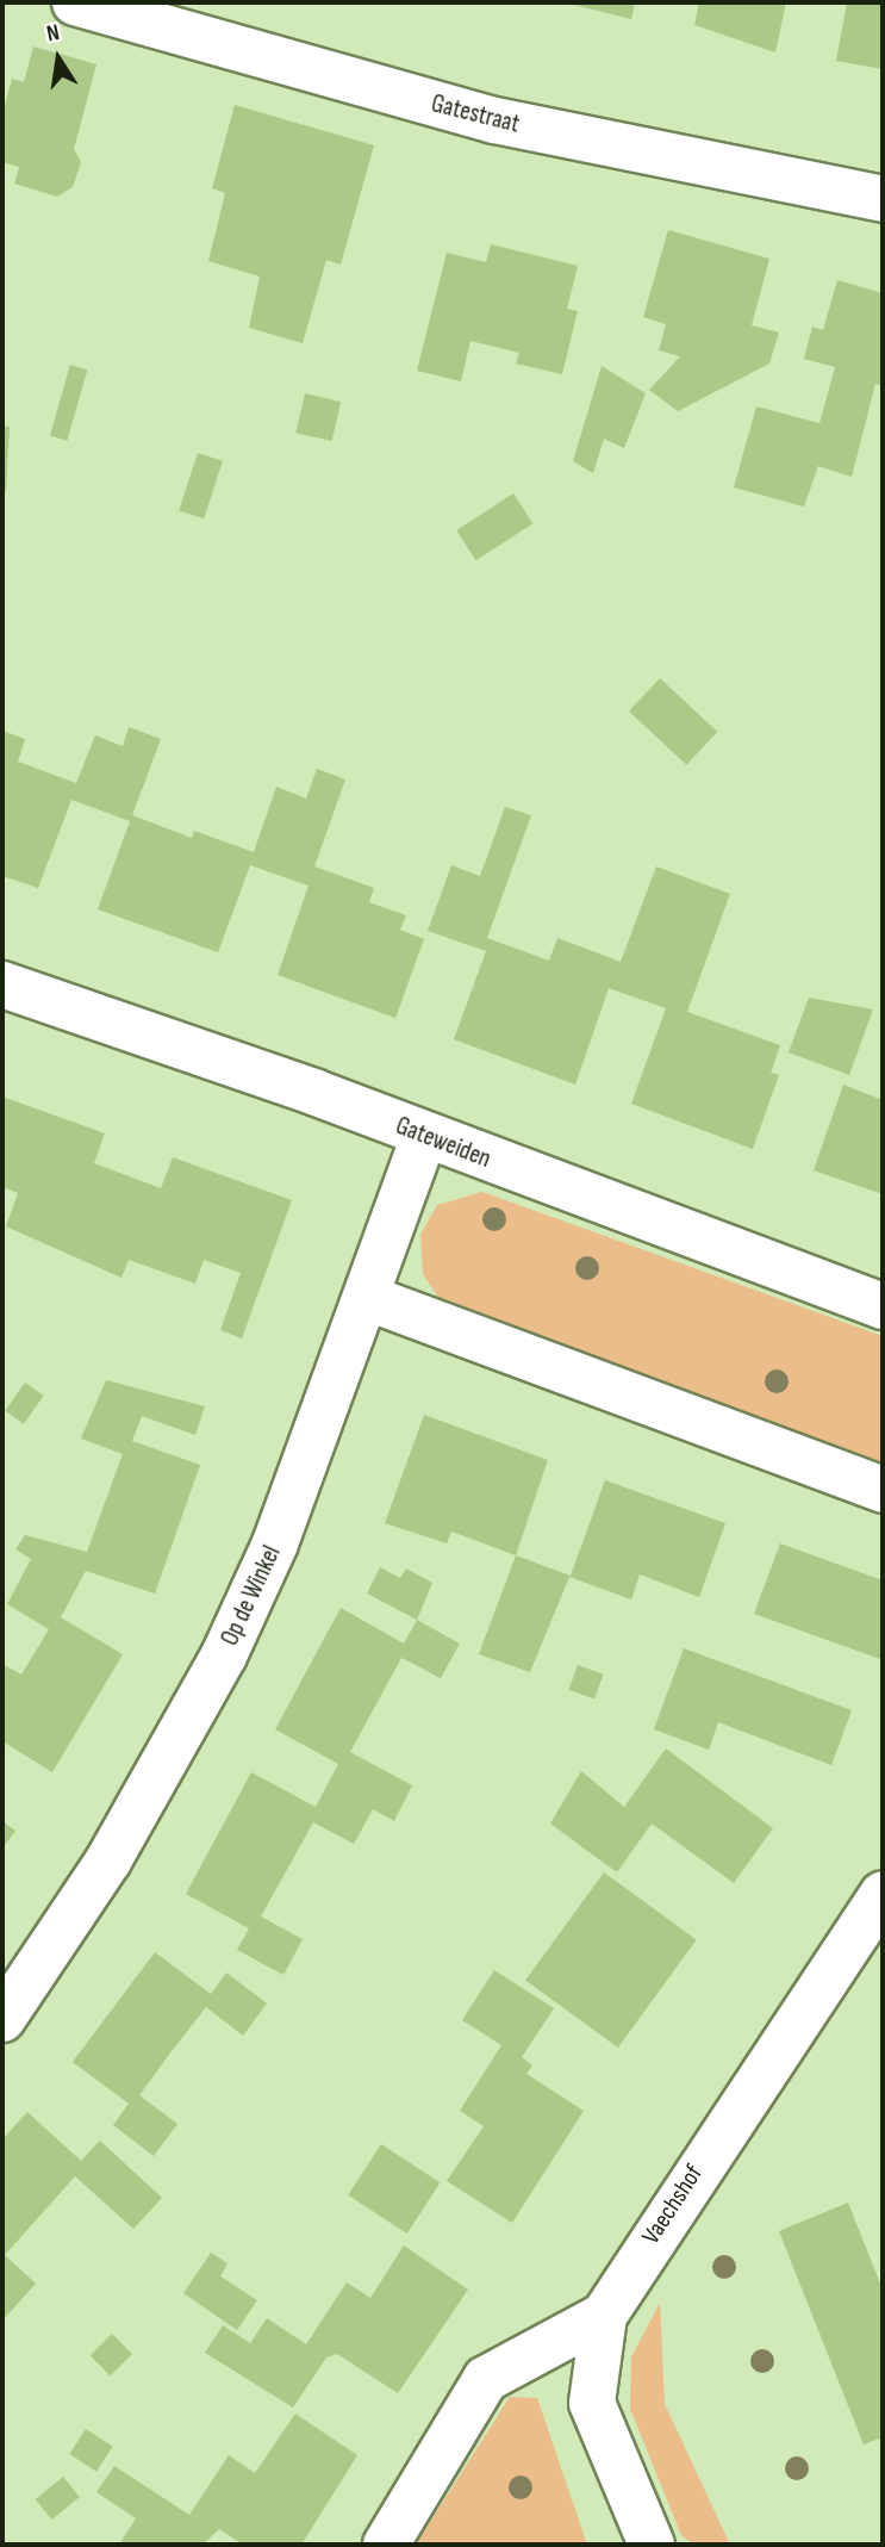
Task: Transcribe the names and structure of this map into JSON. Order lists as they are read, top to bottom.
{
  "streets": {
    "street": [
      "Gatestraat",
      "Gateweiden",
      "Op de Winkel",
      "Vaechshof"
    ]
  },
  "crossings": [
    ["Gateweiden", "Op de Winkel"]
  ],
  "north": "top"
}
